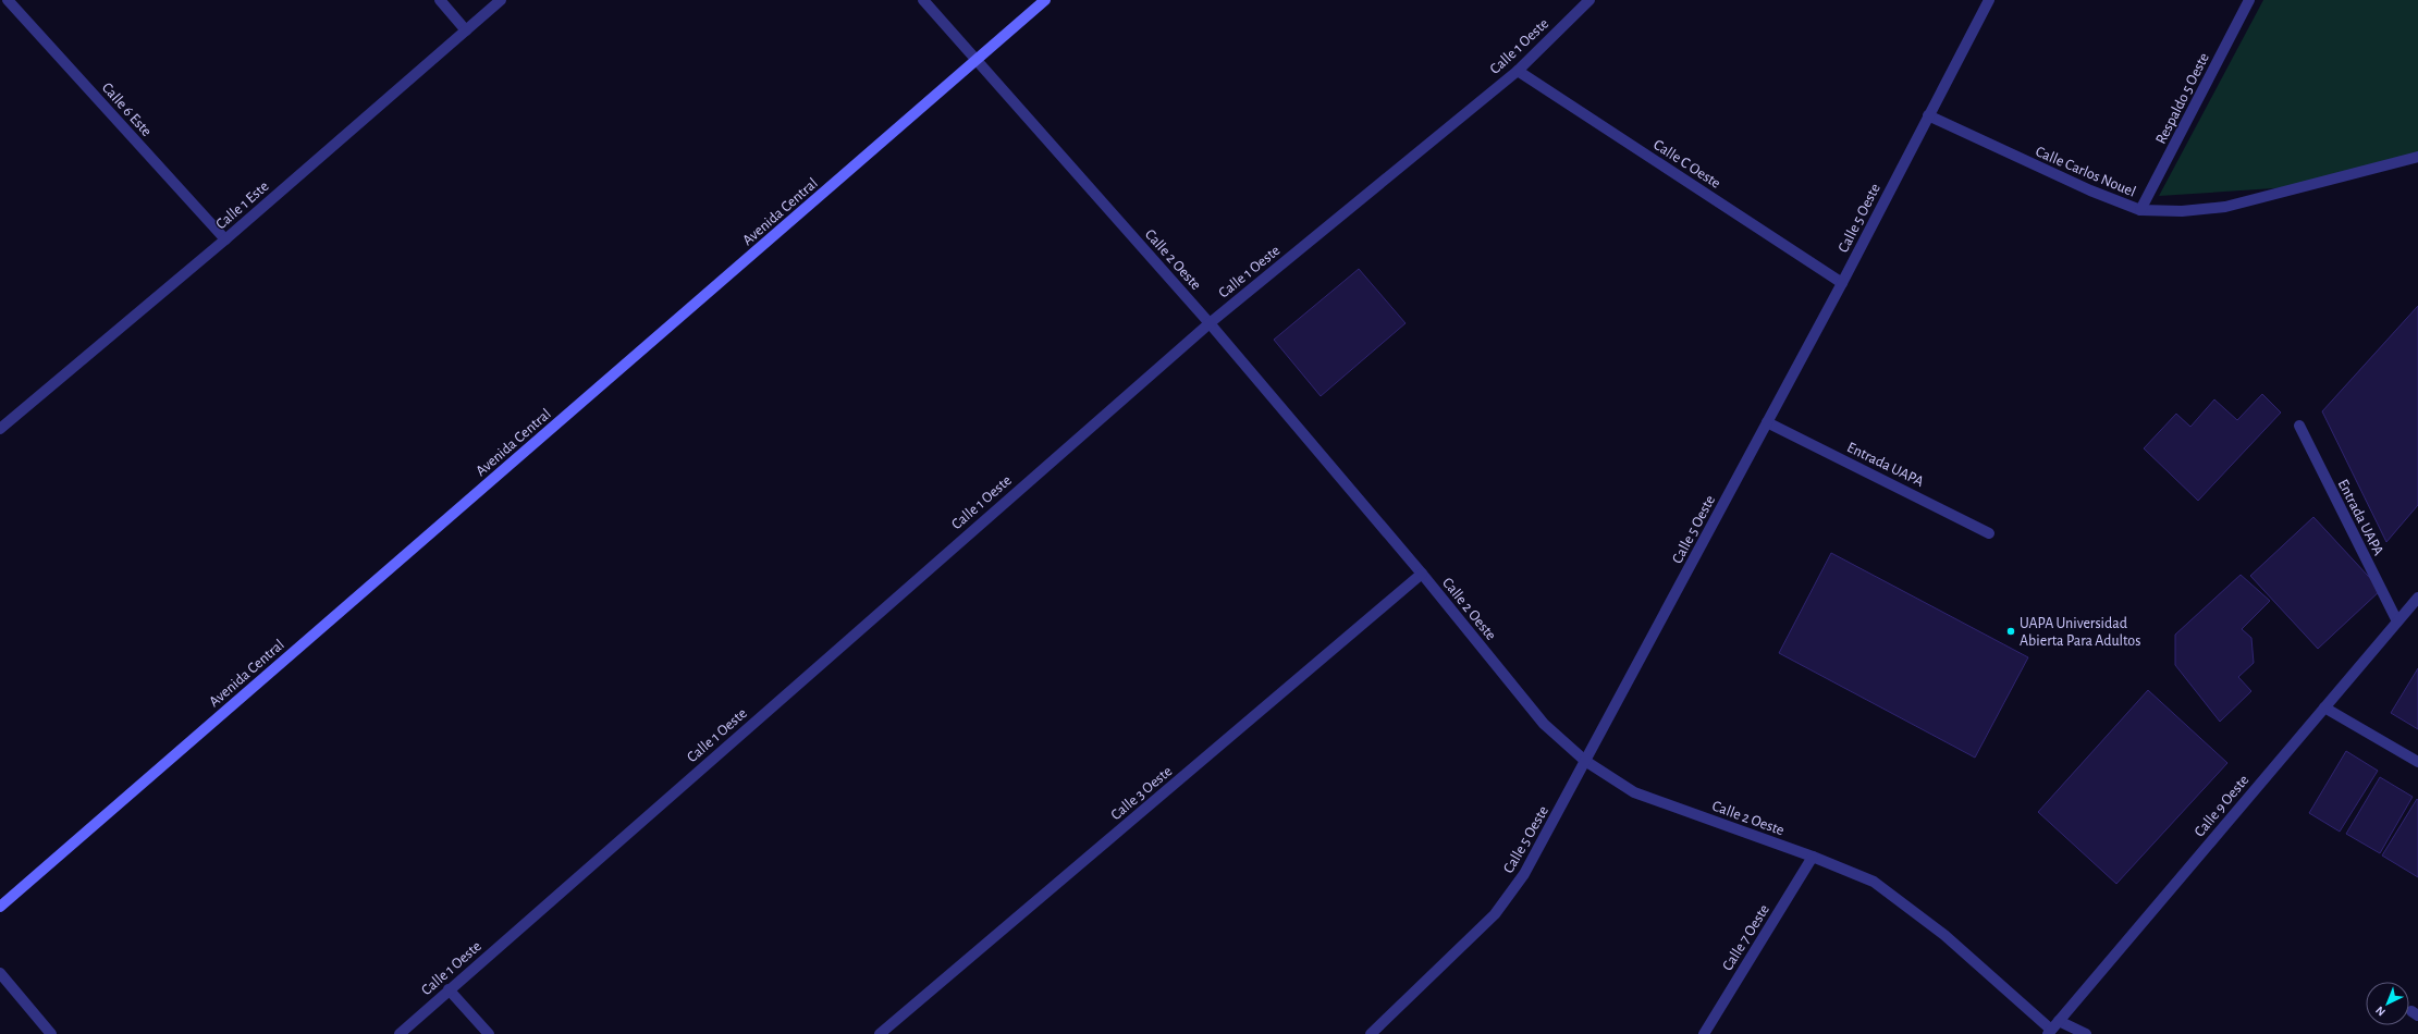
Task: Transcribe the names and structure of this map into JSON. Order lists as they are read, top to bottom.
{
  "streets": {
    "main road": ["Avenida Central"],
    "street": [
      "Calle 1 Oeste",
      "Respaldo 5 Oeste",
      "Calle 6 Este",
      "Calle C Oeste",
      "Calle Carlos Nouel",
      "Calle 1 Este",
      "Calle 5 Oeste",
      "Calle 2 Oeste",
      "Entrada UAPA",
      "Calle 3 Oeste",
      "Calle 9 Oeste",
      "Calle 7 Oeste"
    ]
  },
  "crossings": [
    ["Calle 1 Oeste", "Calle C Oeste"],
    ["Calle 1 Oeste", "Calle 2 Oeste"],
    ["Respaldo 5 Oeste", "Calle Carlos Nouel"],
    ["Calle 6 Este", "Calle 1 Este"],
    ["Calle C Oeste", "Calle 5 Oeste"],
    ["Calle Carlos Nouel", "Calle 5 Oeste"],
    ["Avenida Central", "Calle 2 Oeste"],
    ["Calle 5 Oeste", "Calle 2 Oeste"],
    ["Calle 5 Oeste", "Entrada UAPA"],
    ["Calle 2 Oeste", "Calle 3 Oeste"],
    ["Calle 2 Oeste", "Calle 9 Oeste"],
    ["Calle 2 Oeste", "Calle 7 Oeste"],
    ["Entrada UAPA", "Calle 9 Oeste"]
  ],
  "places": ["UAPA Universidad Abierta Para Adultos"],
  "north": "bottom left"
}
